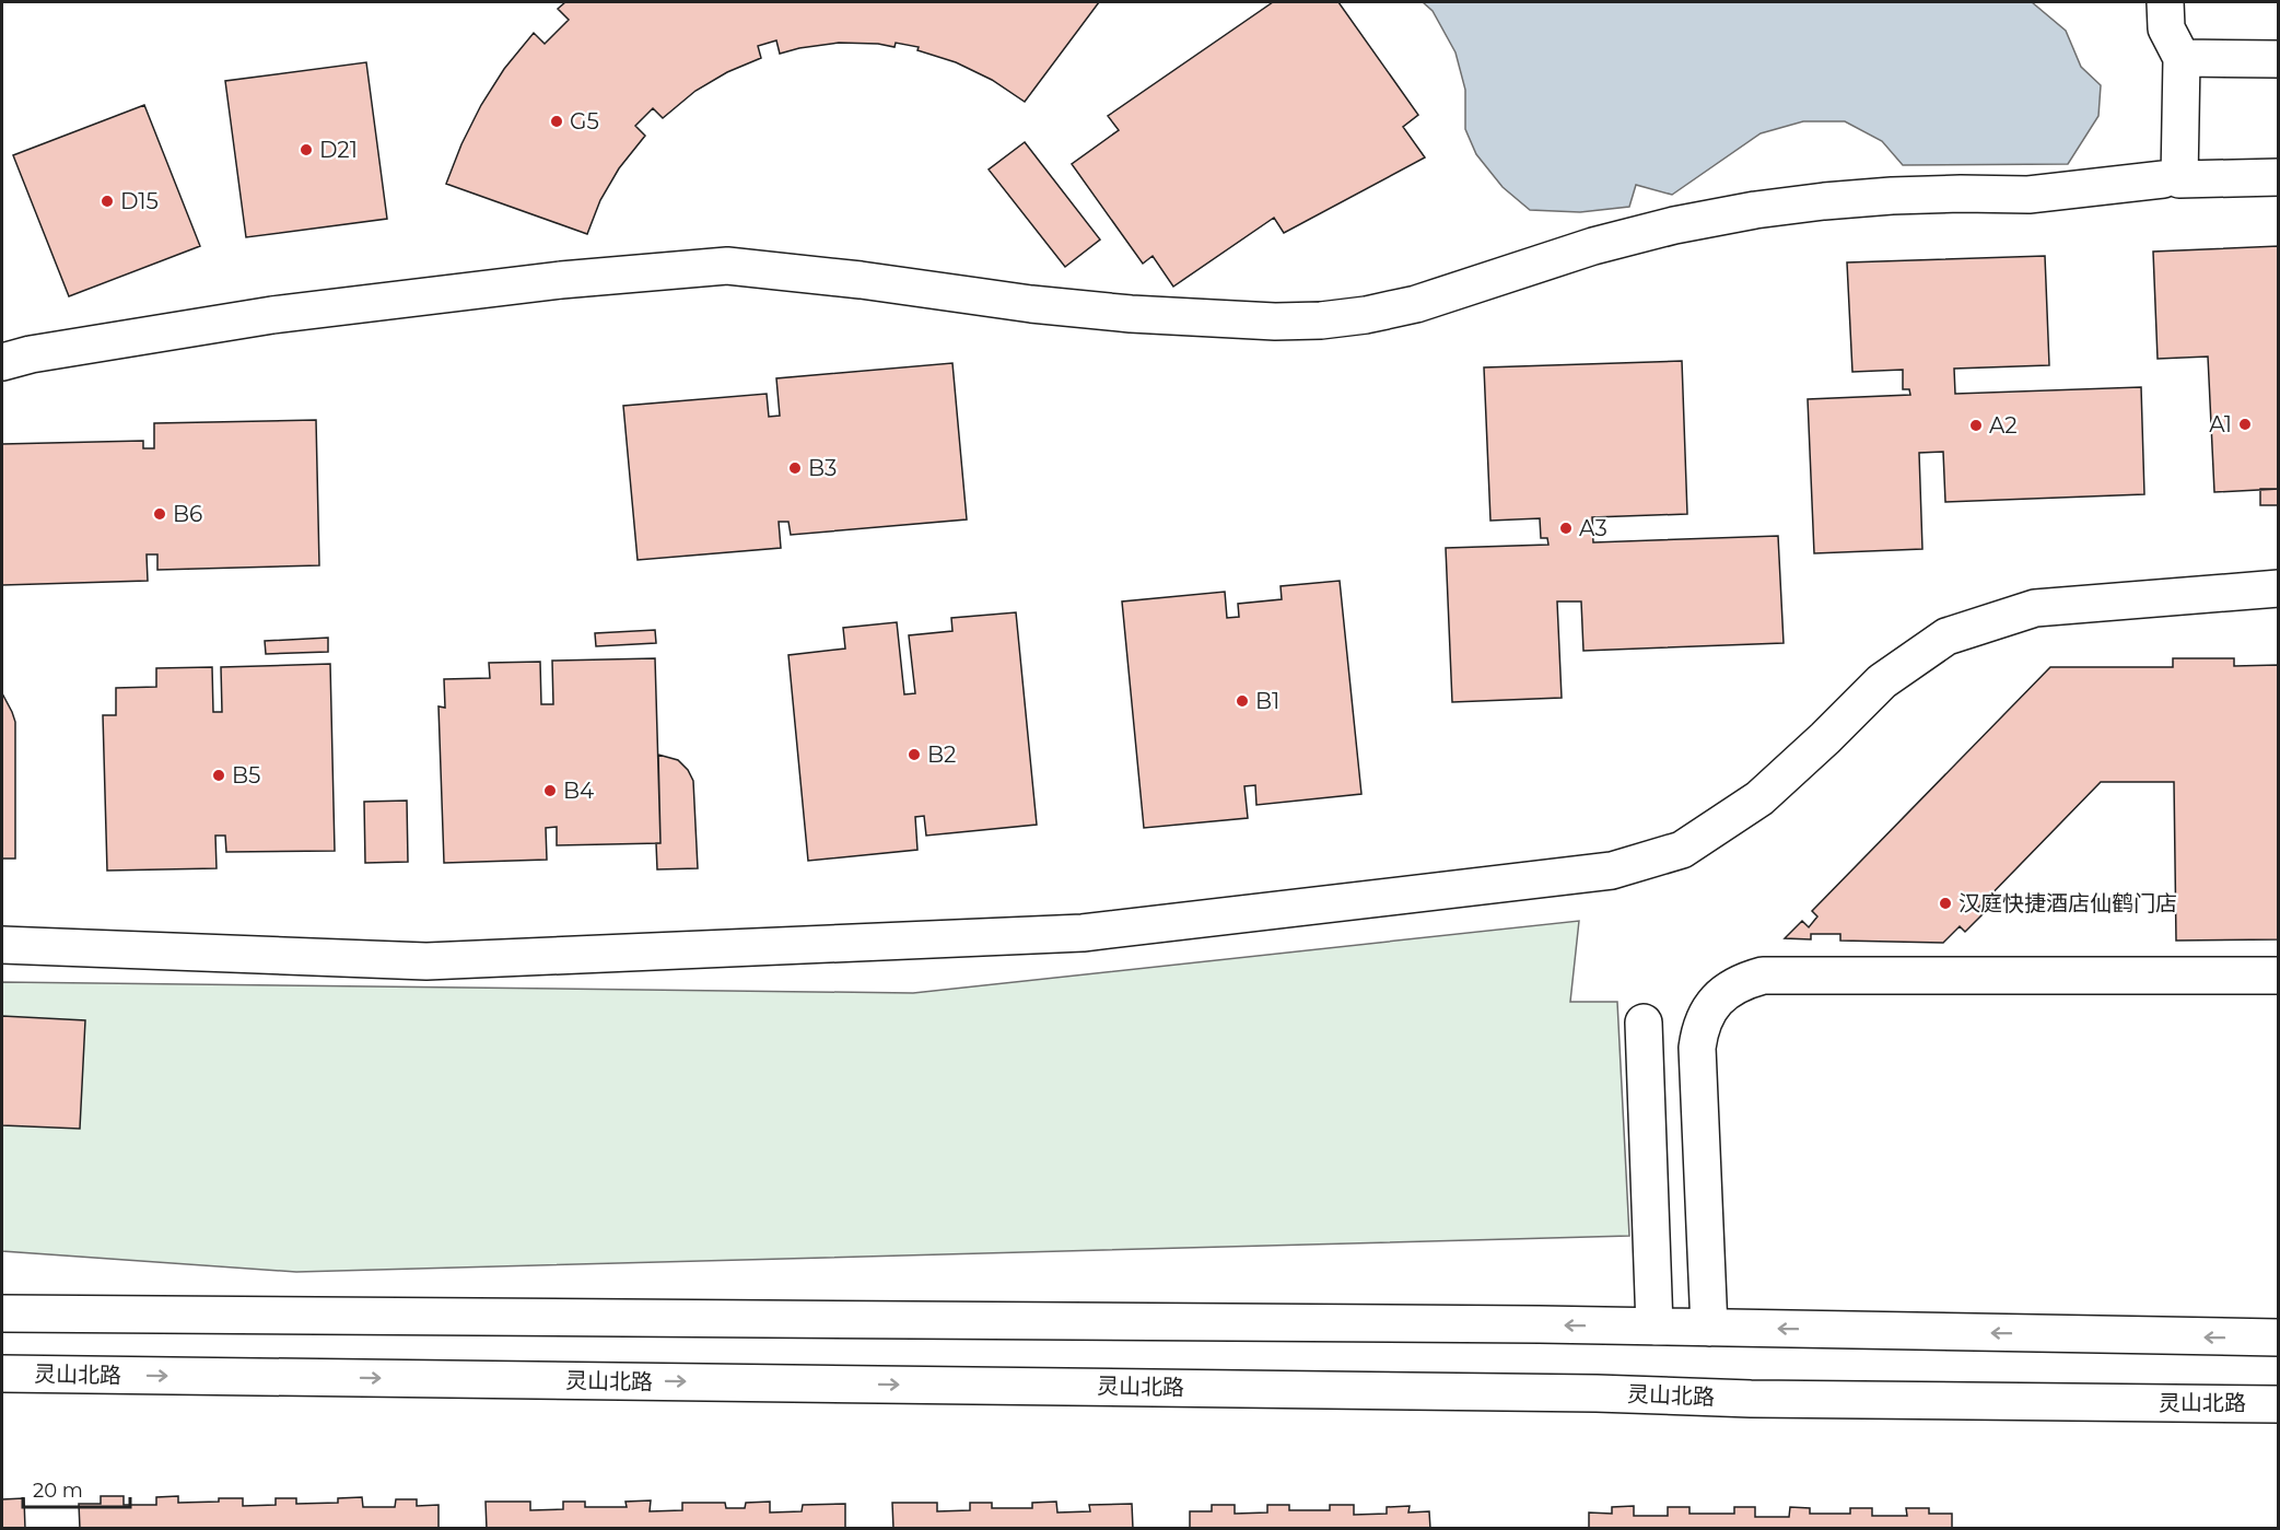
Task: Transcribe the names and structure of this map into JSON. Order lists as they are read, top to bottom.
{
  "streets": {
    "street": ["灵山北路"]
  },
  "places": [
    "G5",
    "D21",
    "D15",
    "A1",
    "A2",
    "B3",
    "B6",
    "A3",
    "B1",
    "B2",
    "B5",
    "B4",
    "汉庭快捷酒店仙鹤门店"
  ],
  "scale_bar": "20 m"
}
